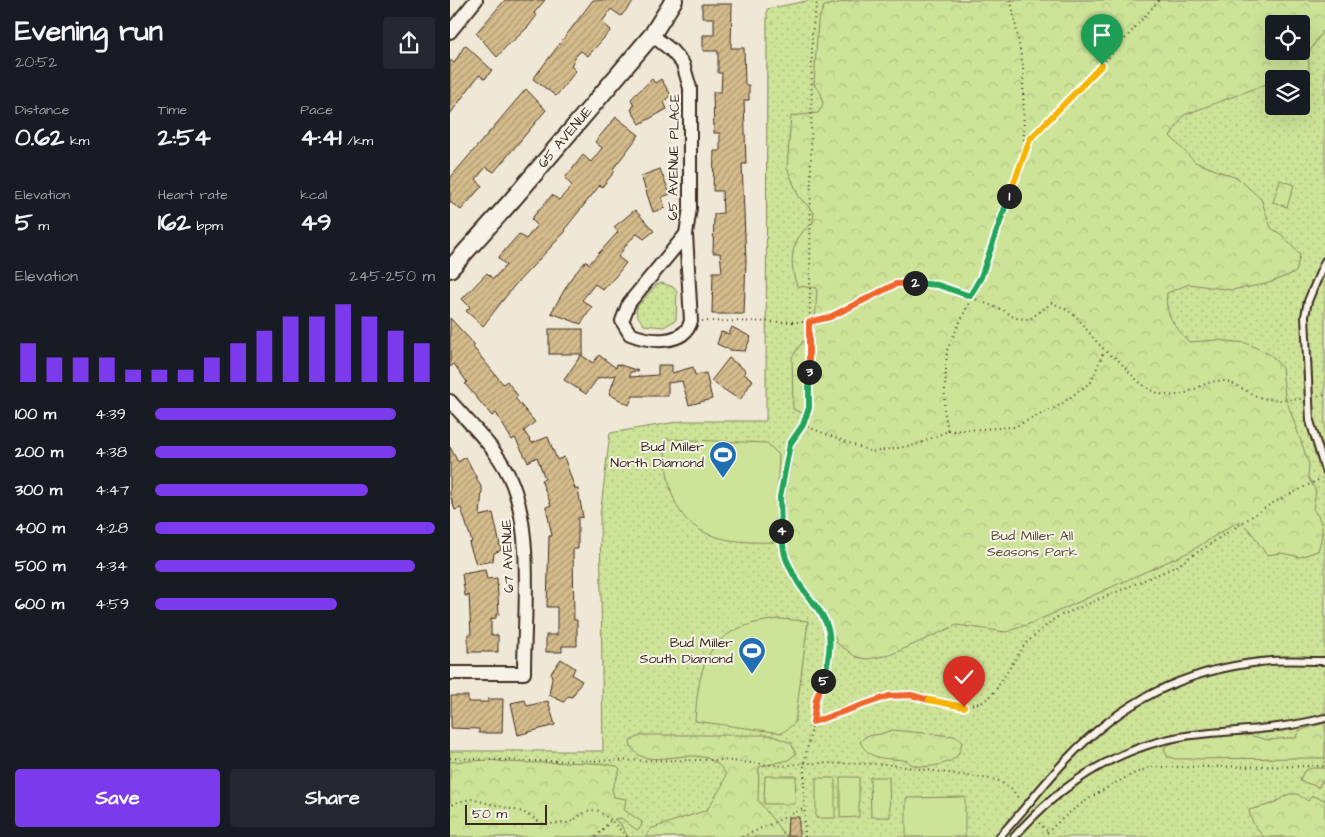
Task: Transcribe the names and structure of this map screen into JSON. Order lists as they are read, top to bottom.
{
  "streets": {
    "street": ["65 AVENUE", "65 AVENUE PLACE", "67 AVENUE"]
  },
  "crossings": [
    ["65 AVENUE", "65 AVENUE PLACE"]
  ],
  "parks": ["Bud Miller All Seasons Park"],
  "places": {
    "sports": ["Bud Miller North Diamond", "Bud Miller South Diamond"]
  },
  "scale_bar": "50 m",
  "page": {
    "heading": ["Evening run", "20:52"],
    "stats": [
      ["Distance", "0.62 km"],
      ["Time", "2:54"],
      ["Pace", "4:41 /km"],
      ["Elevation", "5 m"],
      ["Heart rate", "162 bpm"],
      ["kcal", "49"]
    ],
    "pins": [
      "1",
      "2",
      "3",
      "4",
      "5"
    ],
    "chart": ["Elevation", "245–250 m"],
    "list": [
      {
        "name": "100 m",
        "note": "4:39"
      },
      {
        "name": "200 m",
        "note": "4:38"
      },
      {
        "name": "300 m",
        "note": "4:47"
      },
      {
        "name": "400 m",
        "note": "4:28"
      },
      {
        "name": "500 m",
        "note": "4:34"
      },
      {
        "name": "600 m",
        "note": "4:59"
      }
    ],
    "buttons": ["Save", "Share"],
    "scale": "50 m"
  }
}
